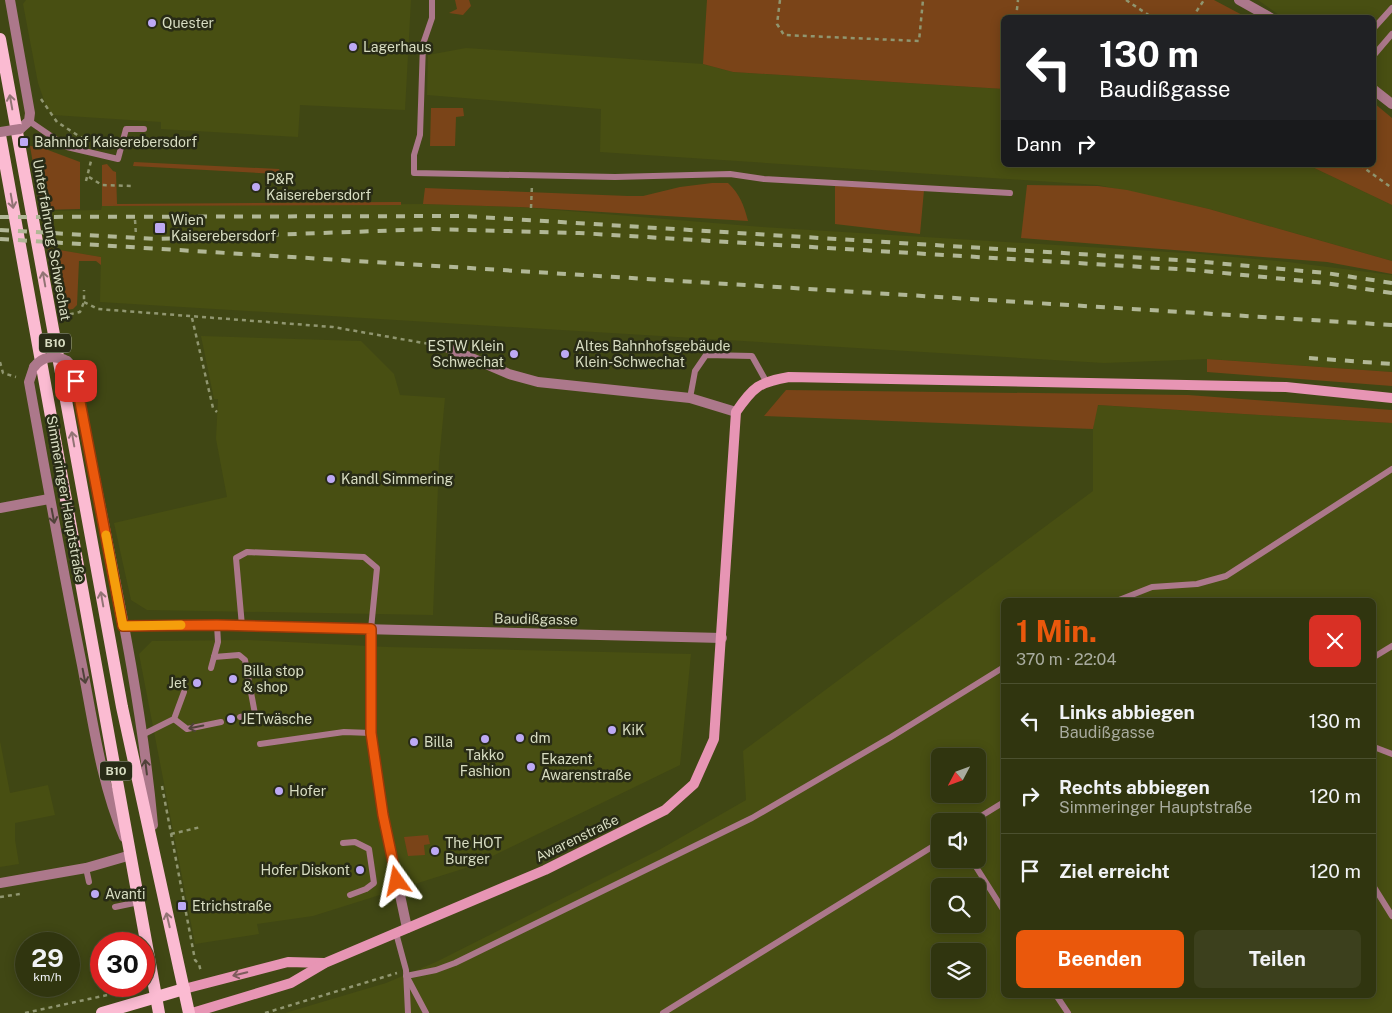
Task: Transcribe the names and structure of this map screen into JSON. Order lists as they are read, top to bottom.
{
  "streets": {
    "main road": ["Unterfahrung Schwechat", "B10", "Simmeringer Hauptstraße"],
    "street": ["Baudißgasse", "Awarenstraße"]
  },
  "crossings": [
    ["Unterfahrung Schwechat", "Simmeringer Hauptstraße"],
    ["Simmeringer Hauptstraße", "Baudißgasse"],
    ["Simmeringer Hauptstraße", "Awarenstraße"],
    ["Baudißgasse", "Awarenstraße"]
  ],
  "one_way": ["Unterfahrung Schwechat"],
  "places": {
    "other": [
      "Quester",
      "Lagerhaus",
      "P&R Kaiserebersdorf",
      "ESTW Klein Schwechat",
      "Altes Bahnhofsgebäude Klein-Schwechat",
      "Kandl Simmering",
      "Billa stop & shop",
      "Jet",
      "JETwäsche",
      "KiK",
      "dm",
      "Takko Fashion",
      "Billa",
      "Ekazent Awarenstraße",
      "Hofer",
      "The HOT Burger",
      "Hofer Diskont",
      "Avanti"
    ],
    "transit": ["Bahnhof Kaiserebersdorf", "Wien Kaiserebersdorf", "Etrichstraße"]
  },
  "north": "bottom left",
  "page": {
    "turn": ["130 m", "Baudißgasse"],
    "then": "Dann",
    "heading": ["1 Min.", "370 m · 22:04"],
    "list": [
      {
        "name": "Links abbiegen",
        "note": "Baudißgasse",
        "value": "130 m"
      },
      {
        "name": "Rechts abbiegen",
        "note": "Simmeringer Hauptstraße",
        "value": "120 m"
      },
      {
        "name": "Ziel erreicht",
        "value": "120 m"
      }
    ],
    "buttons": ["Beenden", "Teilen"],
    "speed": "29 km/h",
    "limit": "30"
  }
}
